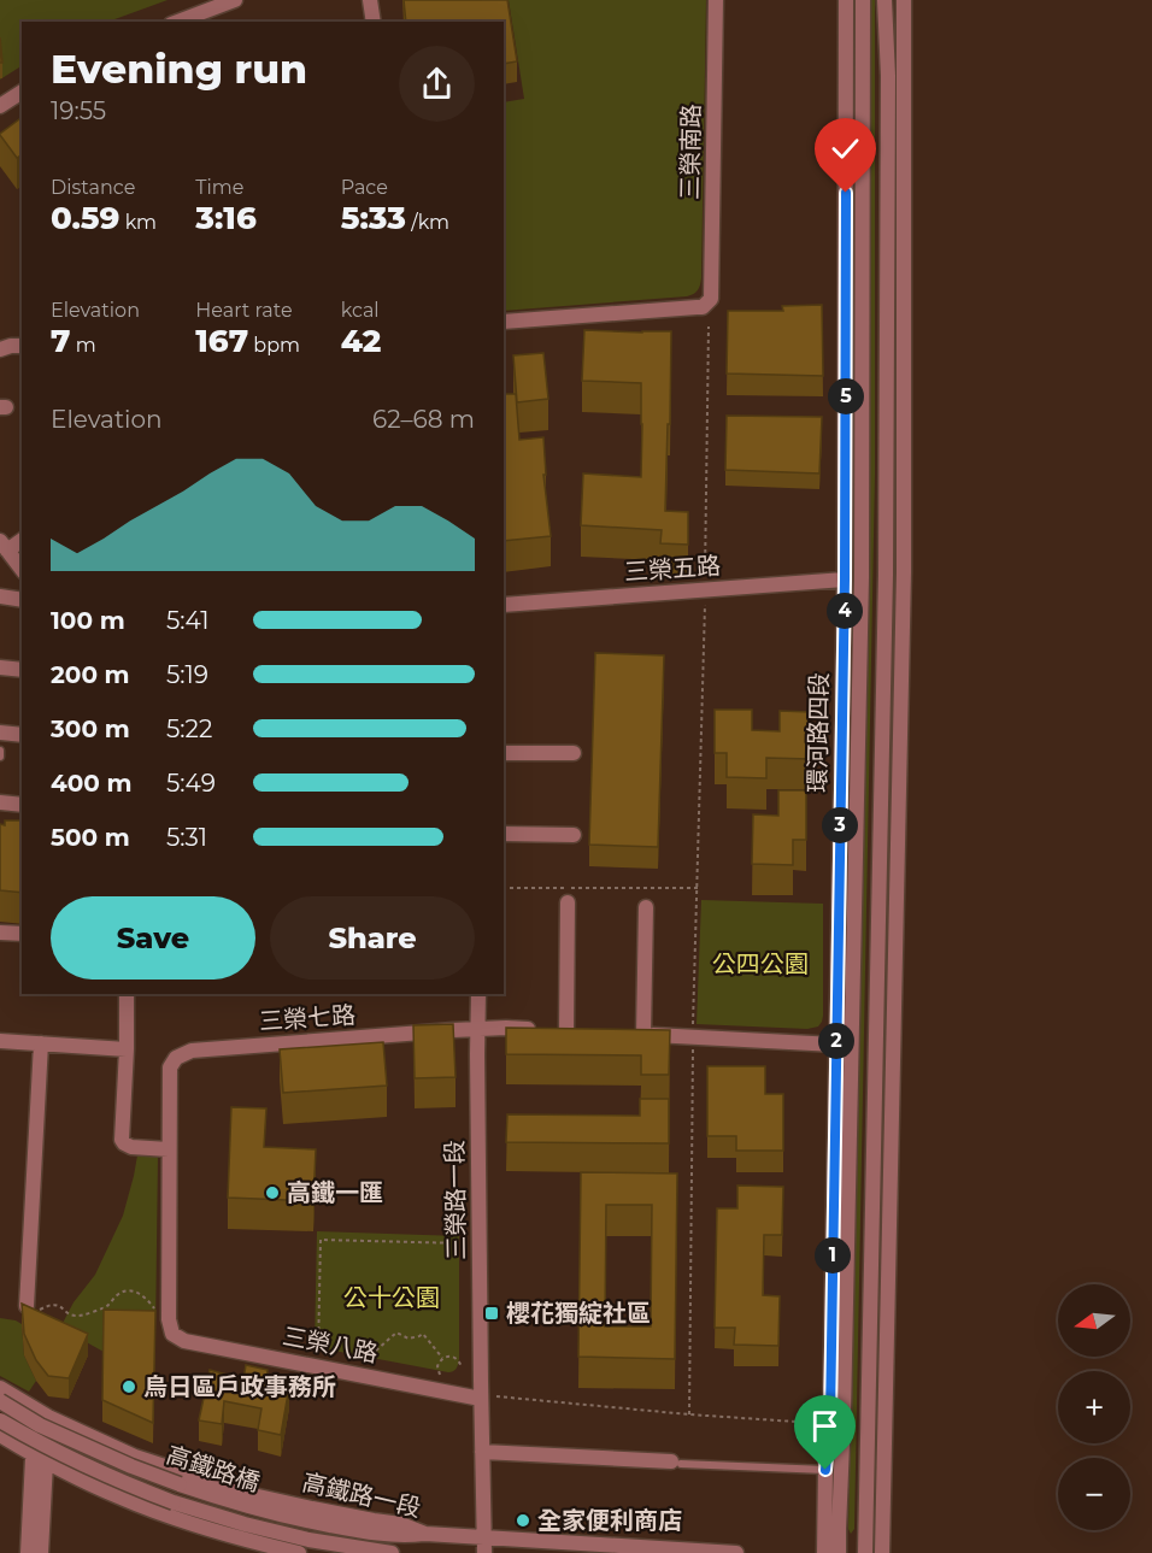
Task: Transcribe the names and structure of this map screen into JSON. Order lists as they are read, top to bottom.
{
  "streets": {
    "street": [
      "三榮南路",
      "三榮五路",
      "環河路四段",
      "三榮七路",
      "三榮路一段",
      "三榮八路",
      "高鐵路橋",
      "高鐵路一段"
    ]
  },
  "crossings": [
    ["三榮五路", "環河路四段"],
    ["三榮七路", "三榮路一段"],
    ["三榮七路", "三榮八路"],
    ["三榮路一段", "三榮八路"],
    ["三榮路一段", "高鐵路一段"],
    ["高鐵路橋", "高鐵路一段"]
  ],
  "parks": ["公四公園", "公十公園"],
  "places": {
    "other": ["高鐵一匯", "烏日區戶政事務所", "全家便利商店"],
    "transit": ["櫻花獨綻社區"]
  },
  "north": "left",
  "page": {
    "heading": ["Evening run", "19:55"],
    "stats": [
      ["Distance", "0.59 km"],
      ["Time", "3:16"],
      ["Pace", "5:33 /km"],
      ["Elevation", "7 m"],
      ["Heart rate", "167 bpm"],
      ["kcal", "42"]
    ],
    "pins": [
      "5",
      "4",
      "3",
      "2",
      "1"
    ],
    "chart": ["Elevation", "62–68 m"],
    "list": [
      {
        "name": "100 m",
        "note": "5:41"
      },
      {
        "name": "200 m",
        "note": "5:19"
      },
      {
        "name": "300 m",
        "note": "5:22"
      },
      {
        "name": "400 m",
        "note": "5:49"
      },
      {
        "name": "500 m",
        "note": "5:31"
      }
    ],
    "buttons": ["Save", "Share"],
    "map_buttons": ["+", "−"]
  }
}
